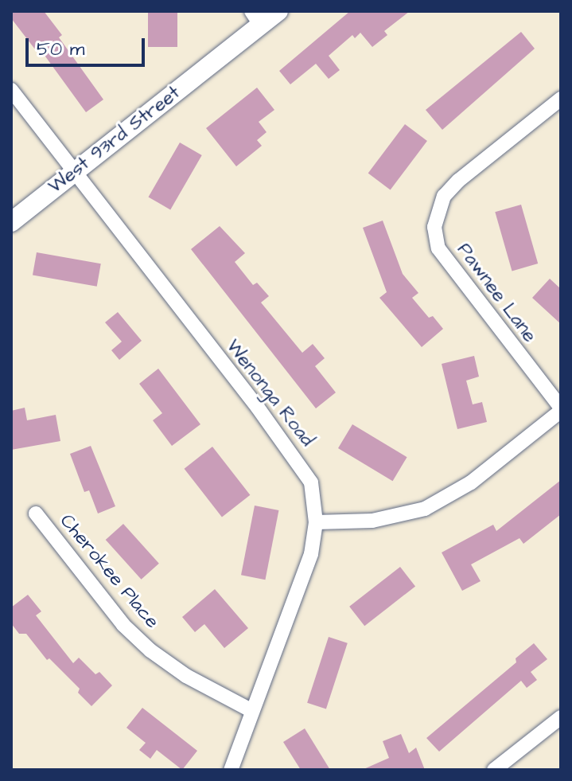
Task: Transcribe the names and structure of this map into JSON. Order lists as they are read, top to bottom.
{
  "streets": {
    "street": [
      "West 93rd Street",
      "Pawnee Lane",
      "Wenonga Road",
      "Cherokee Place"
    ]
  },
  "crossings": [
    ["West 93rd Street", "Wenonga Road"],
    ["Wenonga Road", "Cherokee Place"]
  ],
  "scale_bar": "50 m"
}
